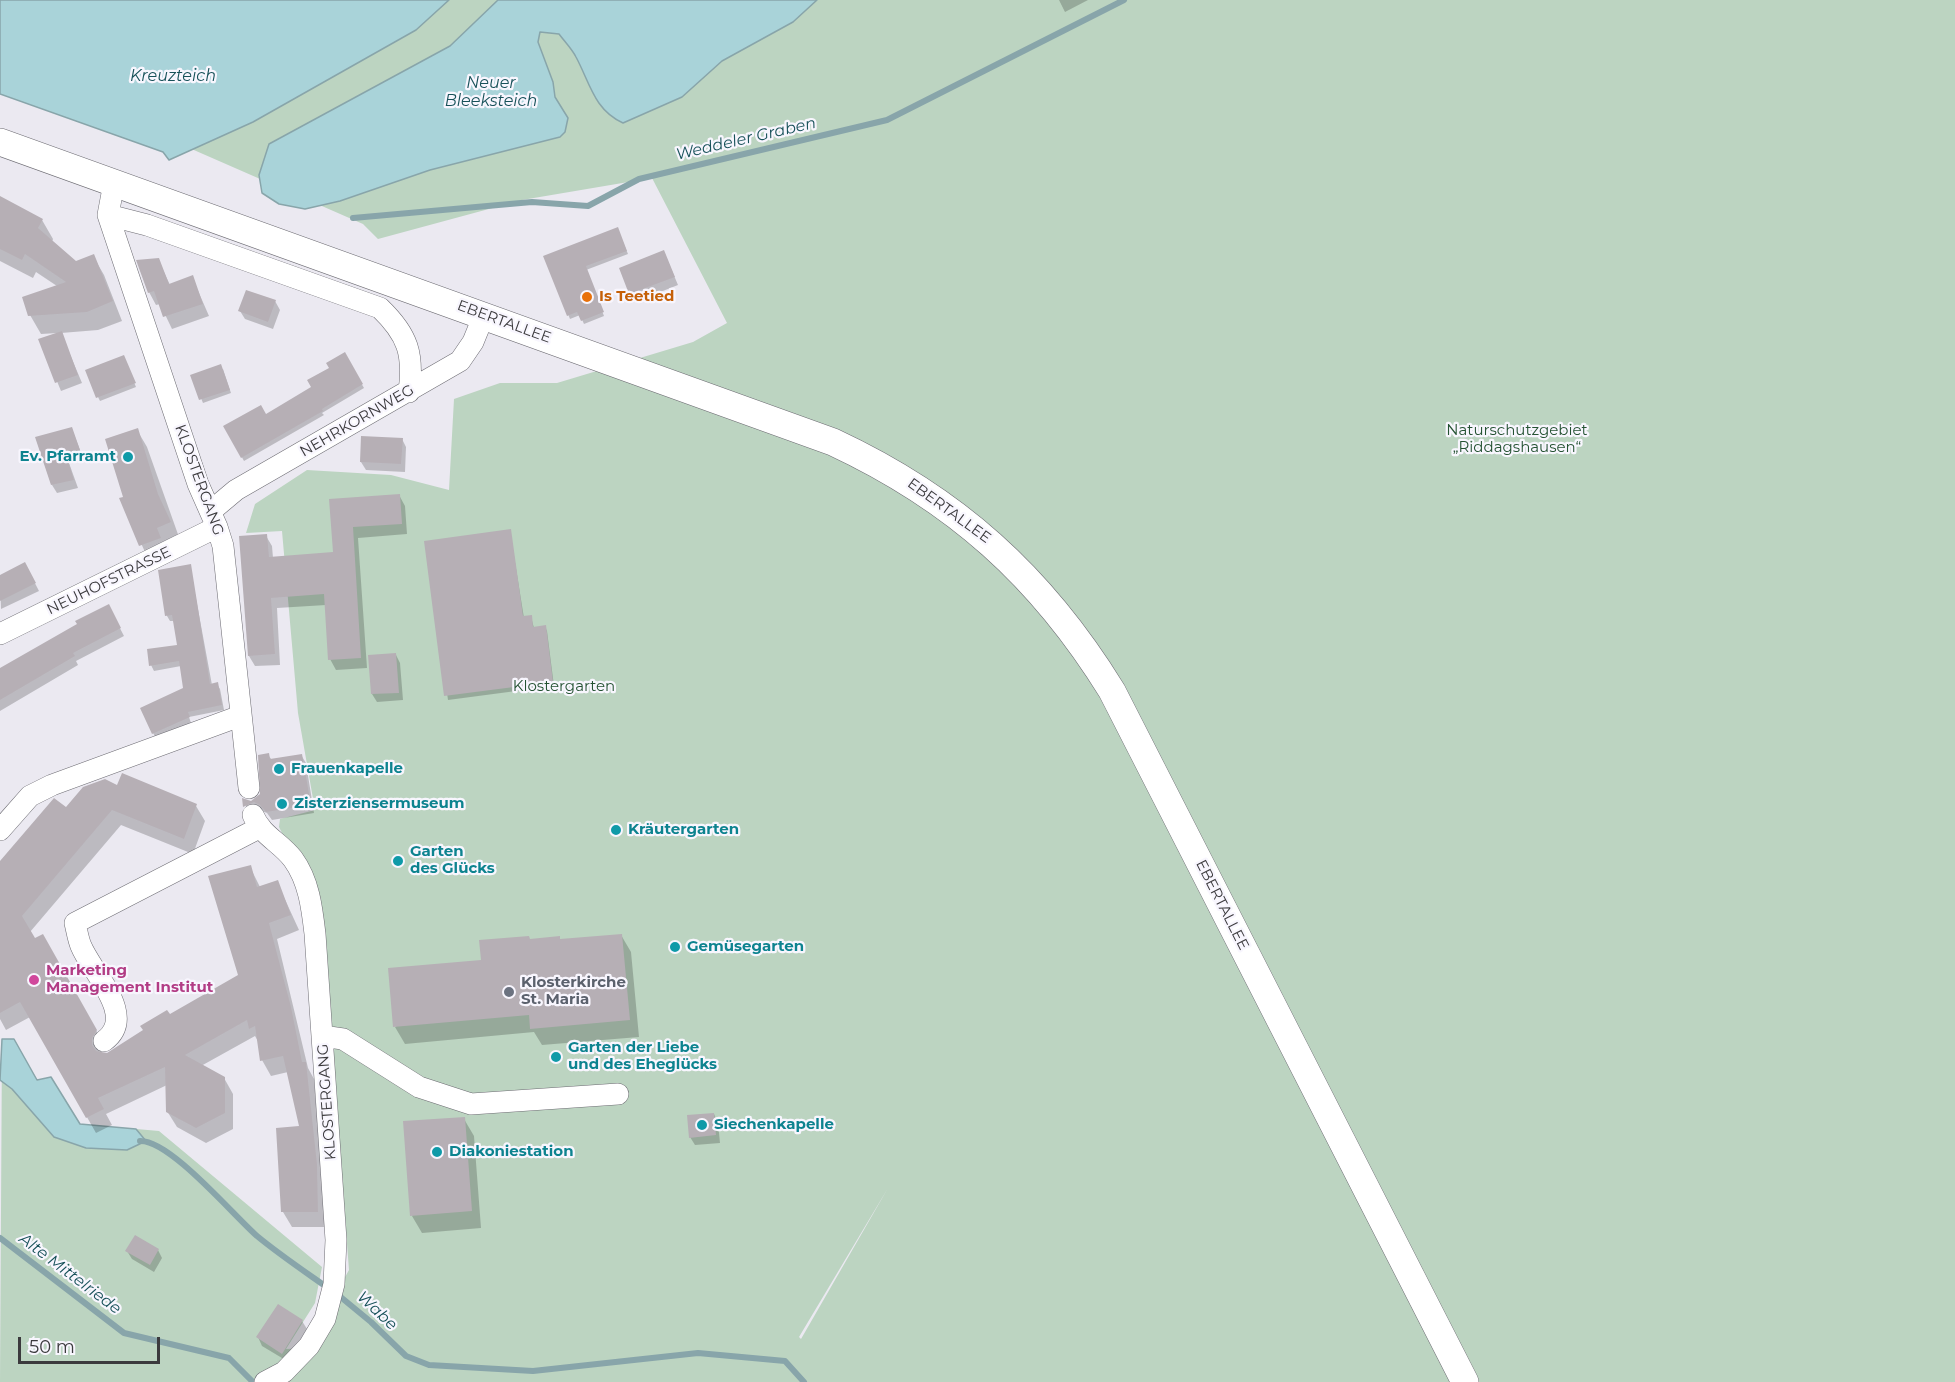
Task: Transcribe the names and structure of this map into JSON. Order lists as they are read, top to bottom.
{
  "streets": {
    "main road": ["EBERTALLEE"],
    "street": ["NEHRKORNWEG", "KLOSTERGANG", "NEUHOFSTRASSE"]
  },
  "crossings": [
    ["EBERTALLEE", "NEHRKORNWEG"],
    ["EBERTALLEE", "KLOSTERGANG"],
    ["NEHRKORNWEG", "KLOSTERGANG"],
    ["NEHRKORNWEG", "NEUHOFSTRASSE"],
    ["KLOSTERGANG", "NEUHOFSTRASSE"]
  ],
  "water": [
    "Kreuzteich",
    "Neuer Bleeksteich",
    "Weddeler Graben",
    "Alte Mittelriede",
    "Wabe"
  ],
  "parks": ["Naturschutzgebiet „Riddagshausen“", "Klostergarten"],
  "places": [
    "Is Teetied",
    "Ev. Pfarramt",
    "Frauenkapelle",
    "Zisterziensermuseum",
    "Kräutergarten",
    "Garten des Glücks",
    "Gemüsegarten",
    "Marketing Management Institut",
    "Klosterkirche St. Maria",
    "Garten der Liebe und des Eheglücks",
    "Siechenkapelle",
    "Diakoniestation"
  ],
  "scale_bar": "50 m"
}
